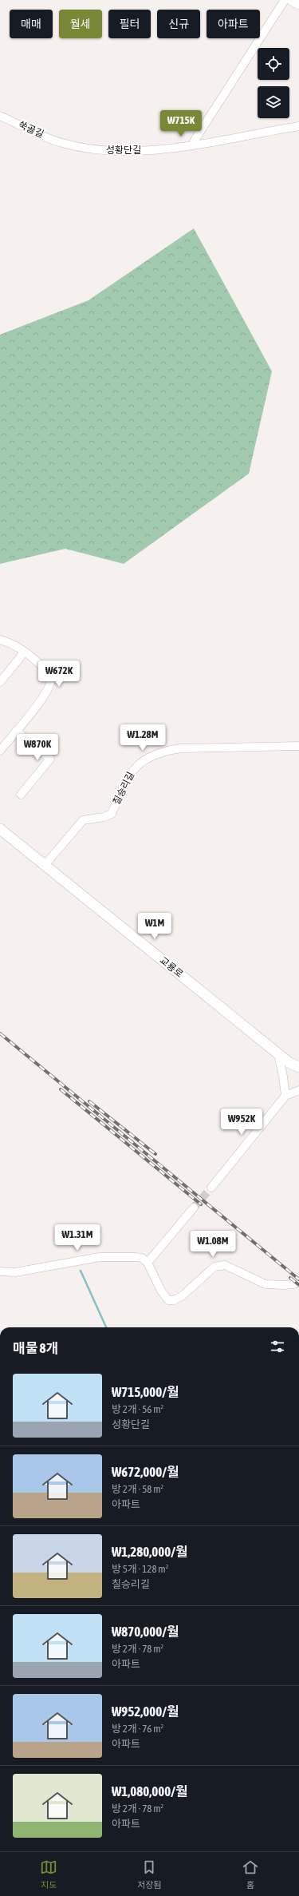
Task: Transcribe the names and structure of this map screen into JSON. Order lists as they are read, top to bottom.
{
  "streets": {
    "street": [
      "쑥골길",
      "성황단길",
      "칠승리길",
      "교룡로"
    ]
  },
  "crossings": [
    ["쑥골길", "성황단길"],
    ["칠승리길", "교룡로"]
  ],
  "page": {
    "chip": [
      "매매",
      "월세",
      "필터",
      "신규",
      "아파트"
    ],
    "price": [
      "₩715K",
      "₩672K",
      "₩1.28M",
      "₩870K",
      "₩1M",
      "₩952K",
      "₩1.31M",
      "₩1.08M"
    ],
    "heading": "매물 8개",
    "list": [
      {
        "name": "₩715,000/월",
        "note": "방 2개 · 56 m² · 성황단길"
      },
      {
        "name": "₩672,000/월",
        "note": "방 2개 · 58 m² · 아파트"
      },
      {
        "name": "₩1,280,000/월",
        "note": "방 5개 · 128 m² · 칠승리길"
      },
      {
        "name": "₩870,000/월",
        "note": "방 2개 · 78 m² · 아파트"
      },
      {
        "name": "₩952,000/월",
        "note": "방 2개 · 76 m² · 아파트"
      },
      {
        "name": "₩1,080,000/월",
        "note": "방 2개 · 78 m² · 아파트"
      }
    ],
    "tabs": ["지도", "저장됨", "홈"]
  }
}
